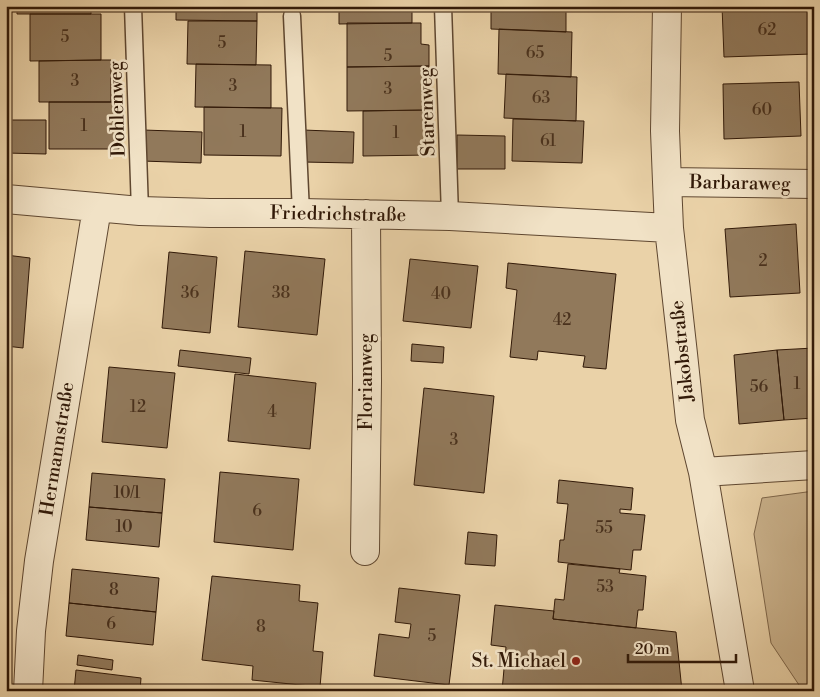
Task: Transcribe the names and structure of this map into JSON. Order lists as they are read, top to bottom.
{
  "streets": {
    "street": [
      "Barbaraweg",
      "Friedrichstraße",
      "Jakobstraße",
      "Florianweg",
      "Hermannstraße"
    ],
    "lane": ["Dohlenweg", "Starenweg"]
  },
  "crossings": [
    ["Dohlenweg", "Friedrichstraße"],
    ["Starenweg", "Friedrichstraße"],
    ["Barbaraweg", "Jakobstraße"],
    ["Friedrichstraße", "Jakobstraße"],
    ["Friedrichstraße", "Florianweg"],
    ["Friedrichstraße", "Hermannstraße"]
  ],
  "places": ["St. Michael"],
  "house_numbers": [
    "62",
    "5",
    "5",
    "65",
    "5",
    "3",
    "3",
    "3",
    "63",
    "60",
    "1",
    "1",
    "1",
    "61",
    "2",
    "36",
    "38",
    "40",
    "42",
    "1",
    "56",
    "12",
    "4",
    "3",
    "10/1",
    "6",
    "10",
    "55",
    "53",
    "8",
    "6",
    "8",
    "5"
  ],
  "scale_bar": "20 m"
}
